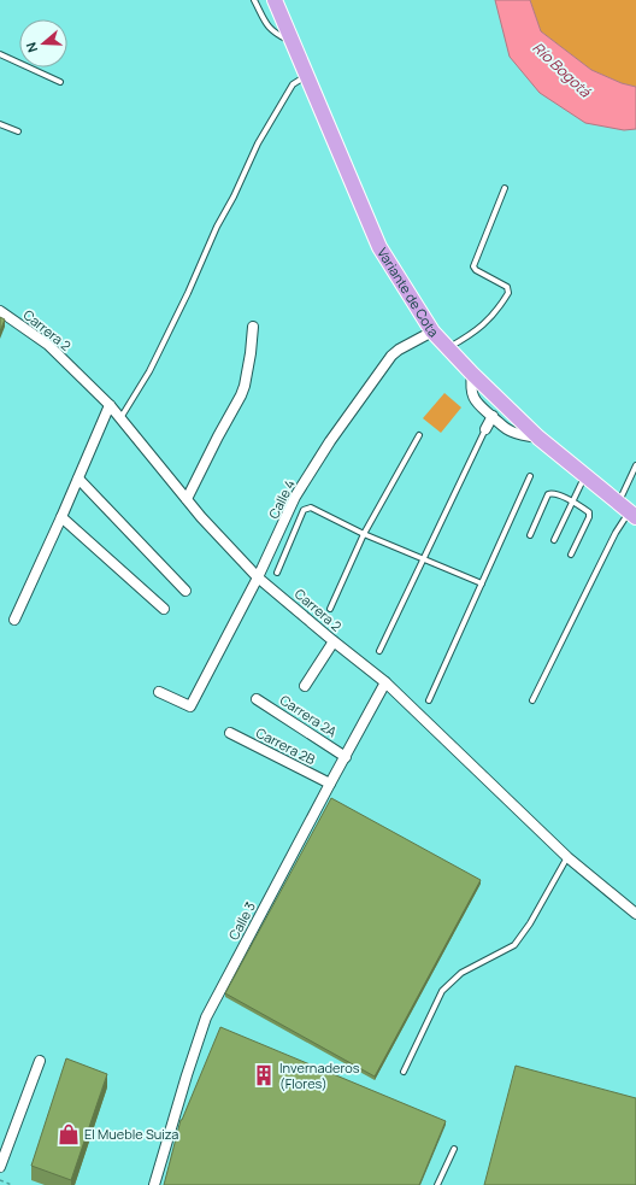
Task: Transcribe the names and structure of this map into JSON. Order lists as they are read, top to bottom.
{
  "streets": {
    "main road": ["Variante de Cota"],
    "street": [
      "Carrera 2",
      "Calle 4",
      "Carrera 2A",
      "Carrera 2B",
      "Calle 3"
    ]
  },
  "crossings": [
    ["Variante de Cota", "Calle 4"],
    ["Carrera 2", "Calle 4"],
    ["Carrera 2", "Calle 3"],
    ["Carrera 2A", "Calle 3"],
    ["Carrera 2B", "Calle 3"]
  ],
  "water": ["Río Bogotá"],
  "places": {
    "building": ["Invernaderos (Flores)"],
    "shop": ["El Mueble Suiza"]
  },
  "north": "left"
}
